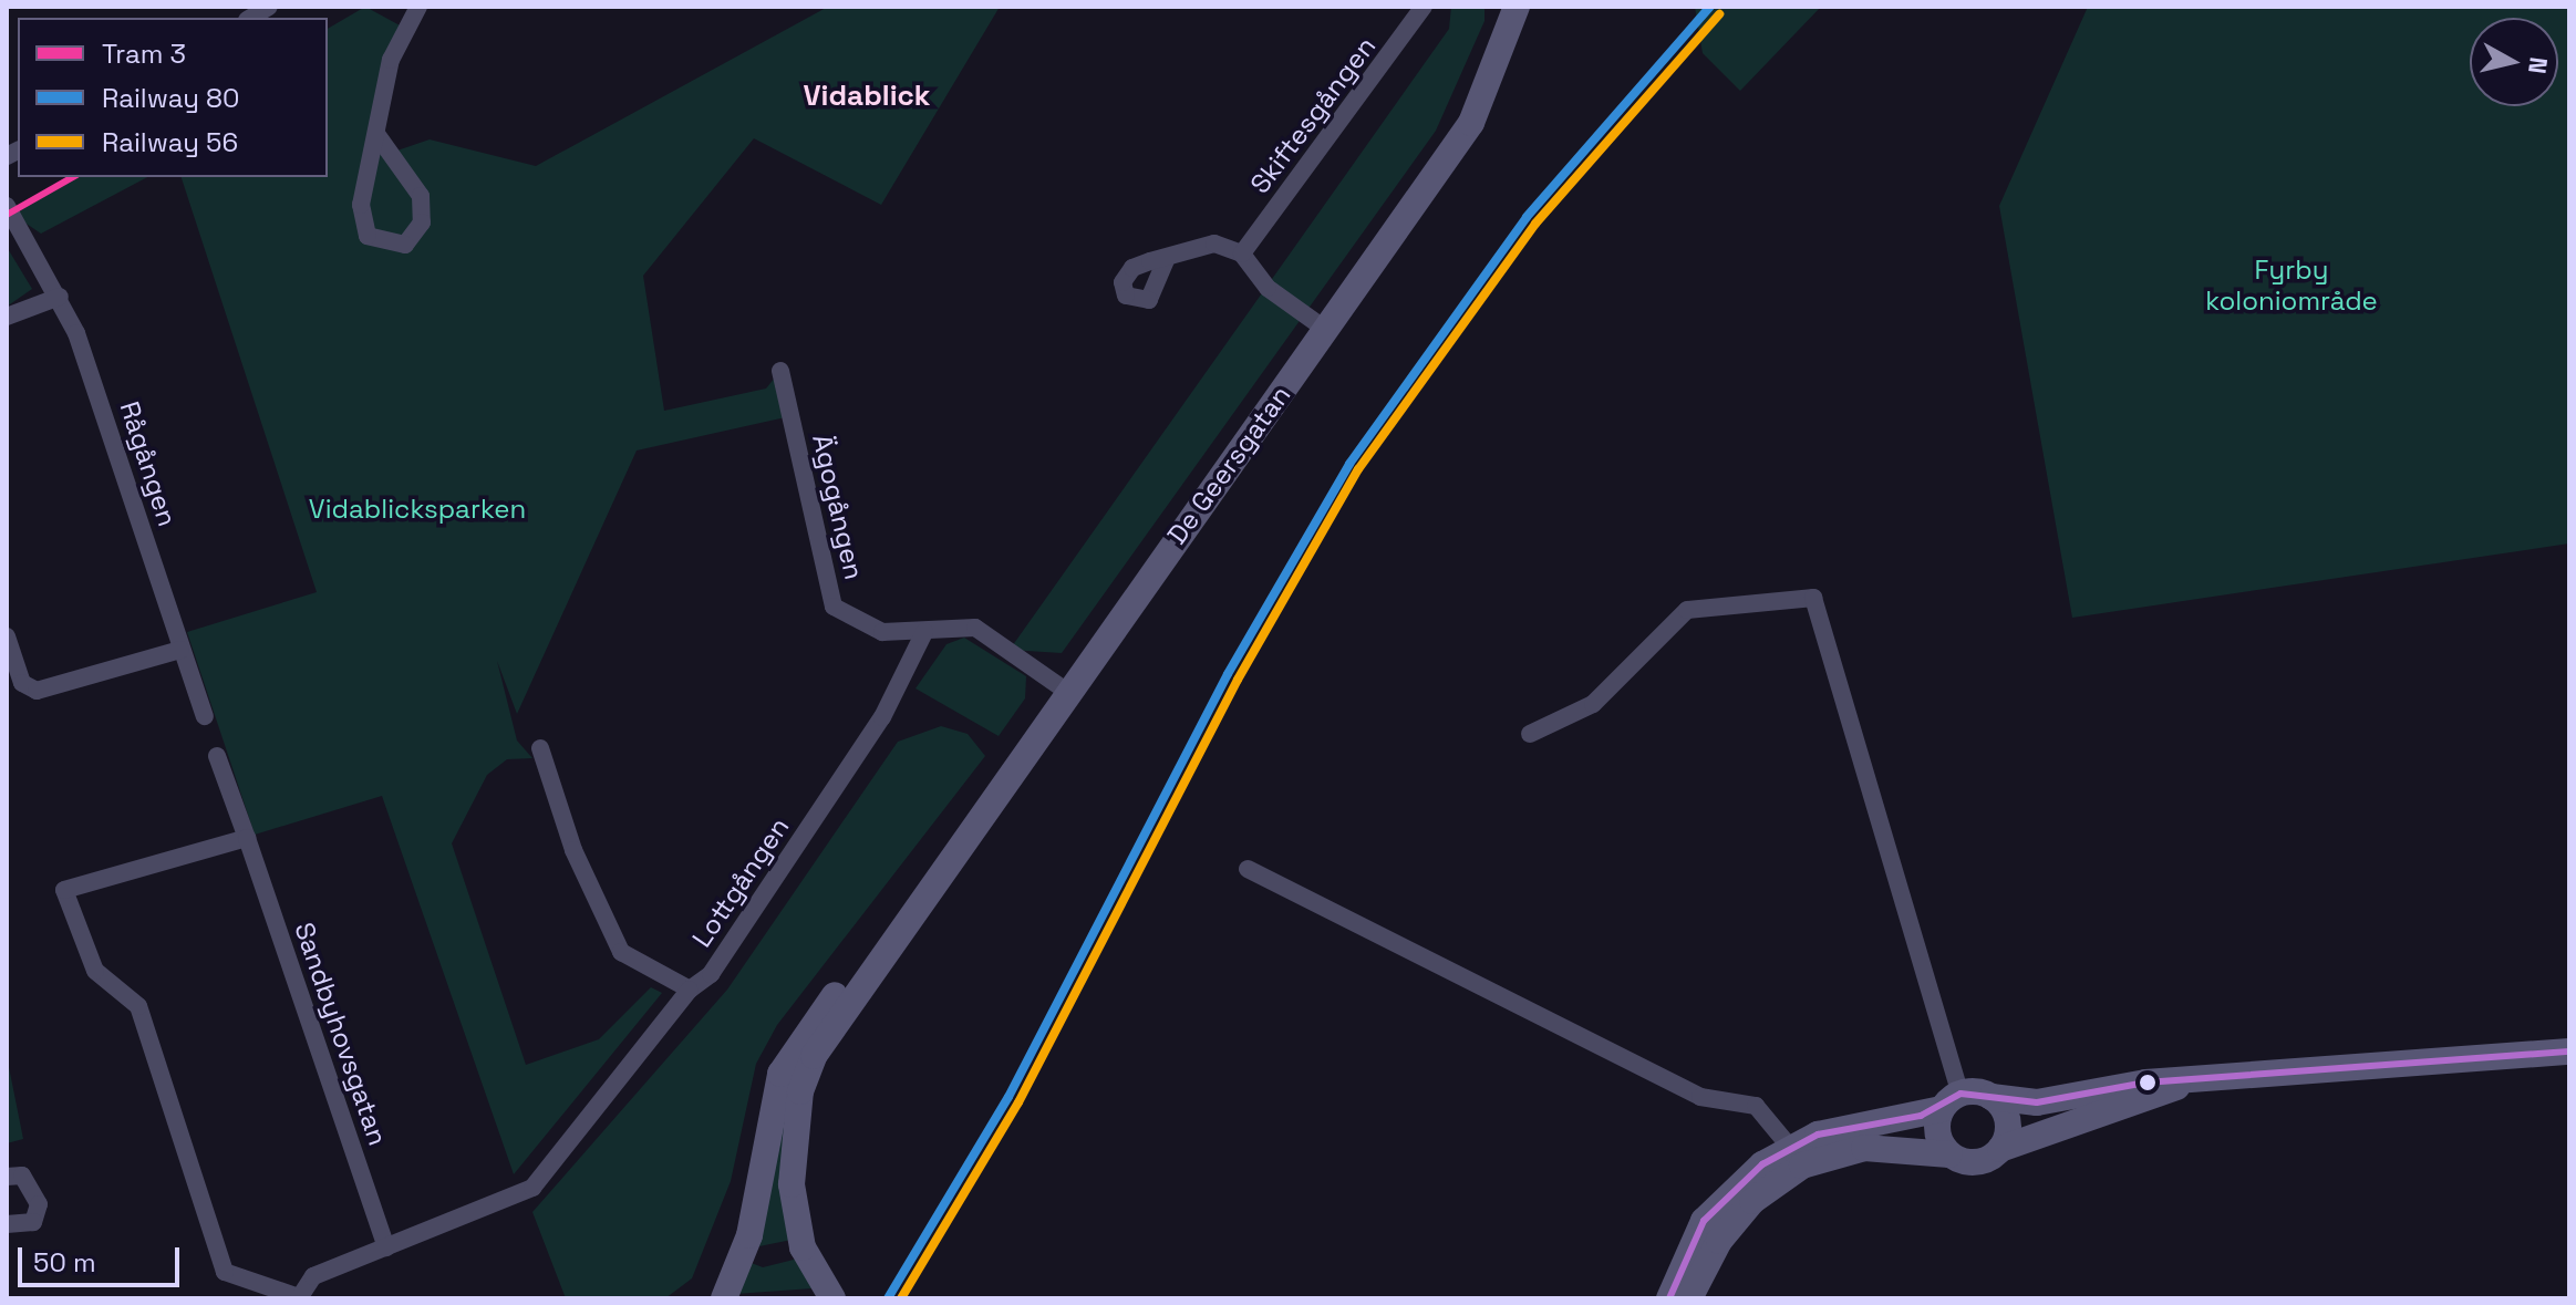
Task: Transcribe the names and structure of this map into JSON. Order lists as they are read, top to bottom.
{
  "streets": {
    "main road": ["De Geersgatan"],
    "street": [
      "Skiftesgången",
      "Rågången",
      "Ägogången",
      "Lottgången",
      "Sandbyhovsgatan"
    ]
  },
  "crossings": [
    ["De Geersgatan", "Ägogången"],
    ["Ägogången", "Lottgången"]
  ],
  "districts": ["Vidablick"],
  "parks": ["Fyrby koloniområde", "Vidablicksparken"],
  "lines": ["rail line 80", "rail line 56", "tram line 3"],
  "legend": ["Tram 3", "Railway 80", "Railway 56"],
  "scale_bar": "50 m",
  "north": "right"
}
